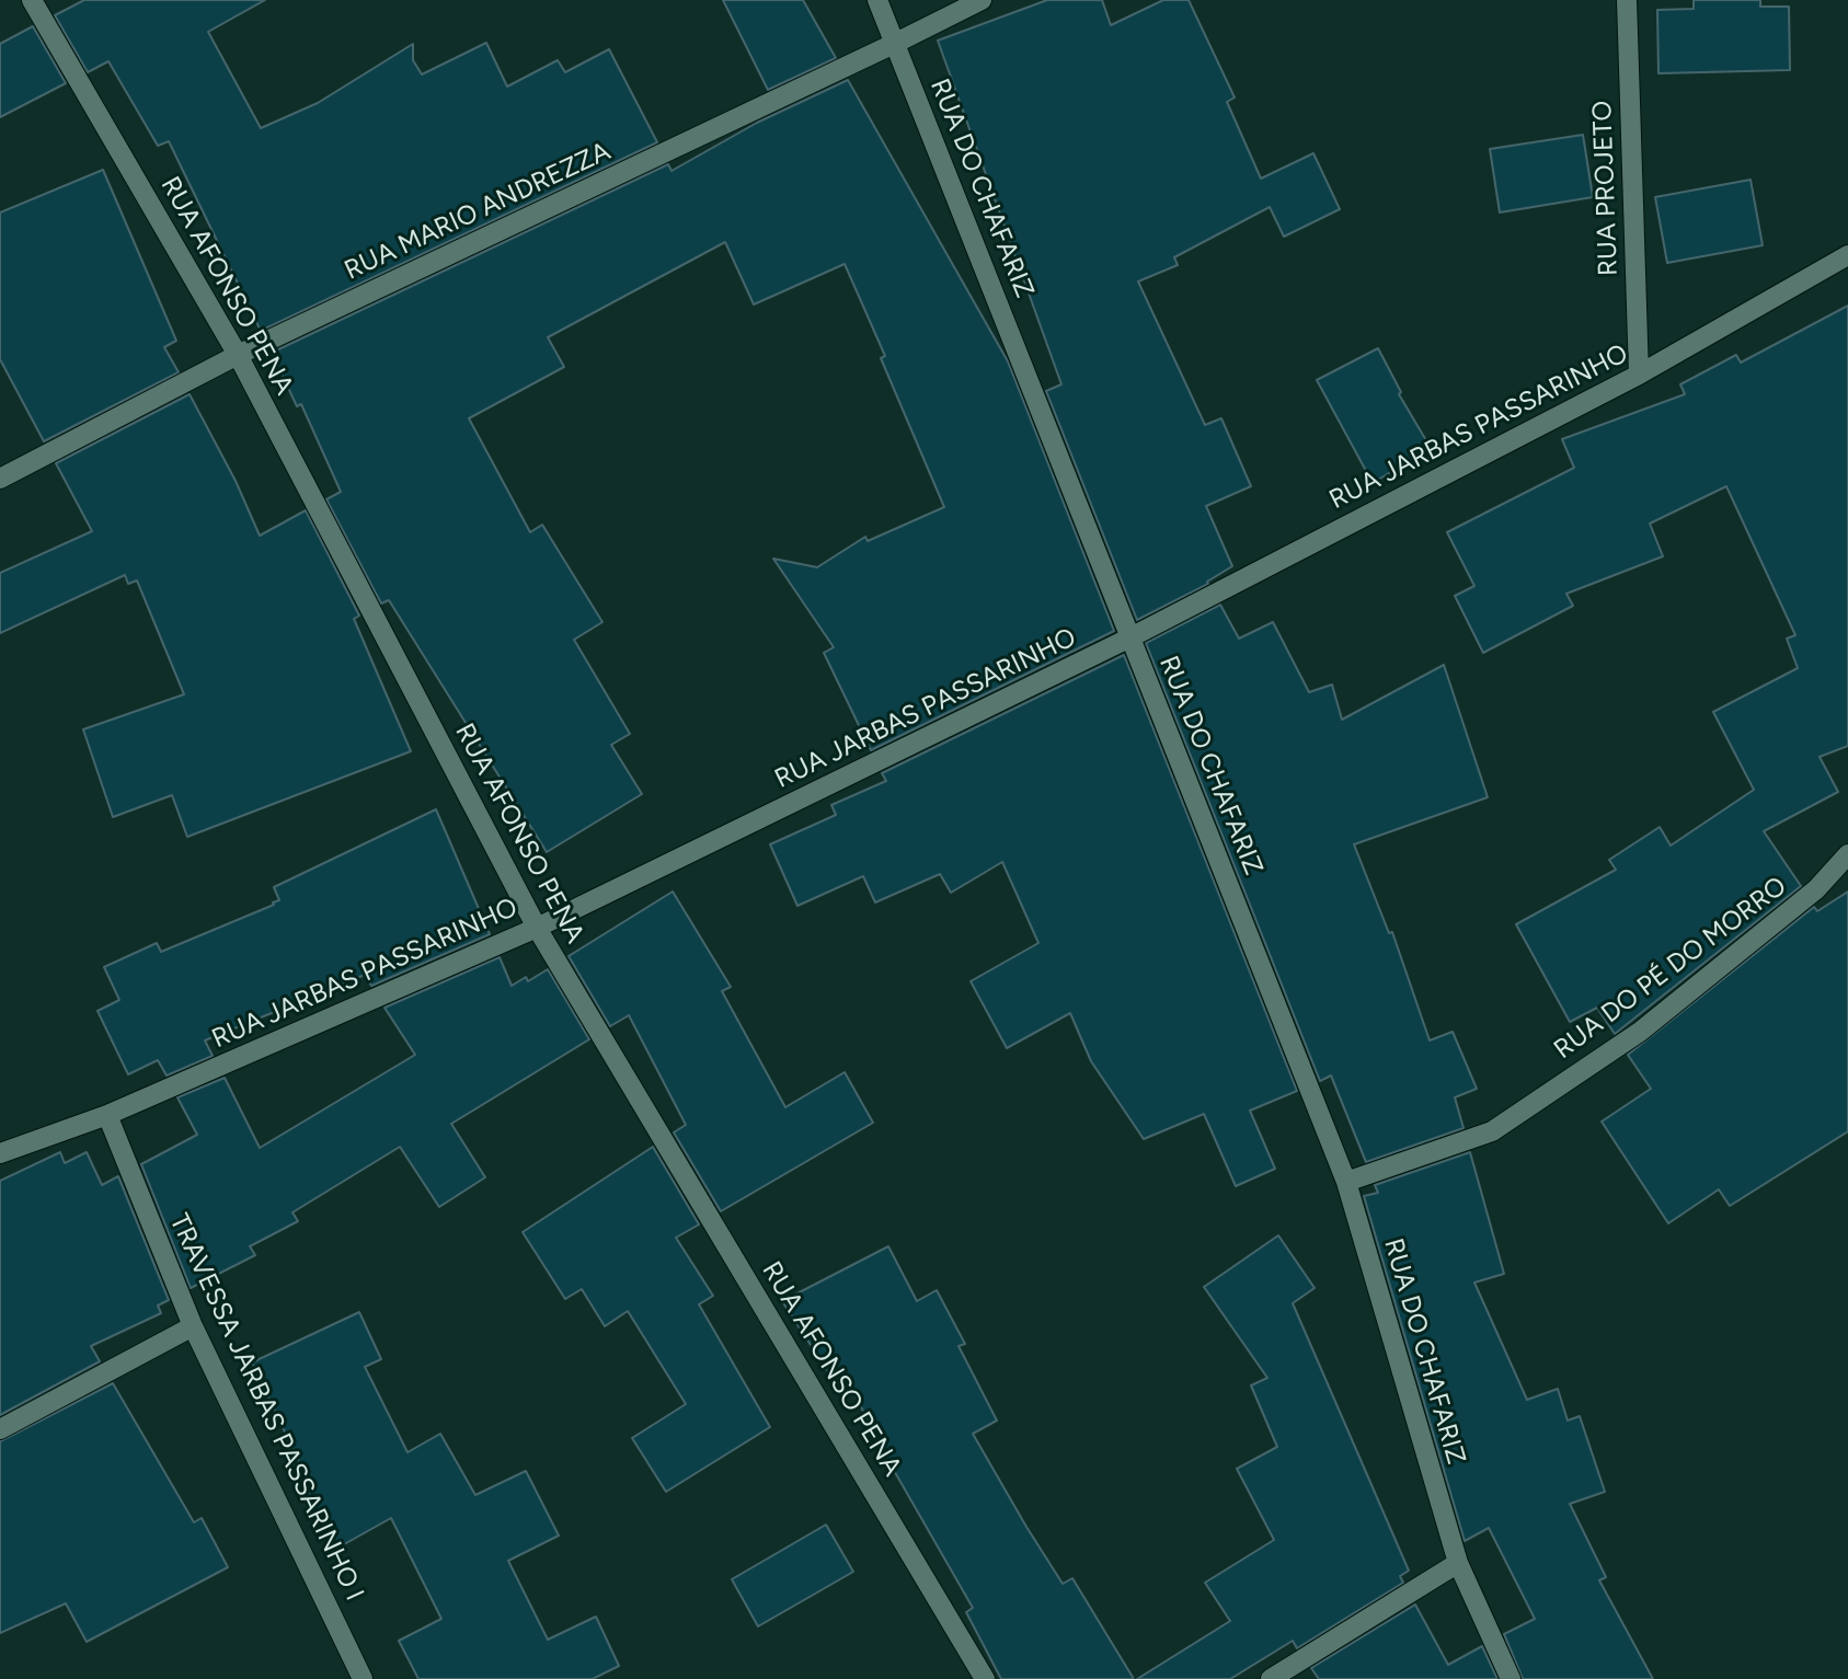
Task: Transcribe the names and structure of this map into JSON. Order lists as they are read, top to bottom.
{
  "streets": {
    "street": [
      "RUA DO CHAFARIZ",
      "RUA PROJETO",
      "RUA MARIO ANDREZZA",
      "RUA AFONSO PENA",
      "RUA JARBAS PASSARINHO",
      "RUA DO PÉ DO MORRO",
      "TRAVESSA JARBAS PASSARINHO I"
    ]
  },
  "crossings": [
    ["RUA DO CHAFARIZ", "RUA MARIO ANDREZZA"],
    ["RUA DO CHAFARIZ", "RUA JARBAS PASSARINHO"],
    ["RUA DO CHAFARIZ", "RUA DO PÉ DO MORRO"],
    ["RUA PROJETO", "RUA JARBAS PASSARINHO"],
    ["RUA MARIO ANDREZZA", "RUA AFONSO PENA"],
    ["RUA AFONSO PENA", "RUA JARBAS PASSARINHO"],
    ["RUA JARBAS PASSARINHO", "TRAVESSA JARBAS PASSARINHO I"]
  ]
}
